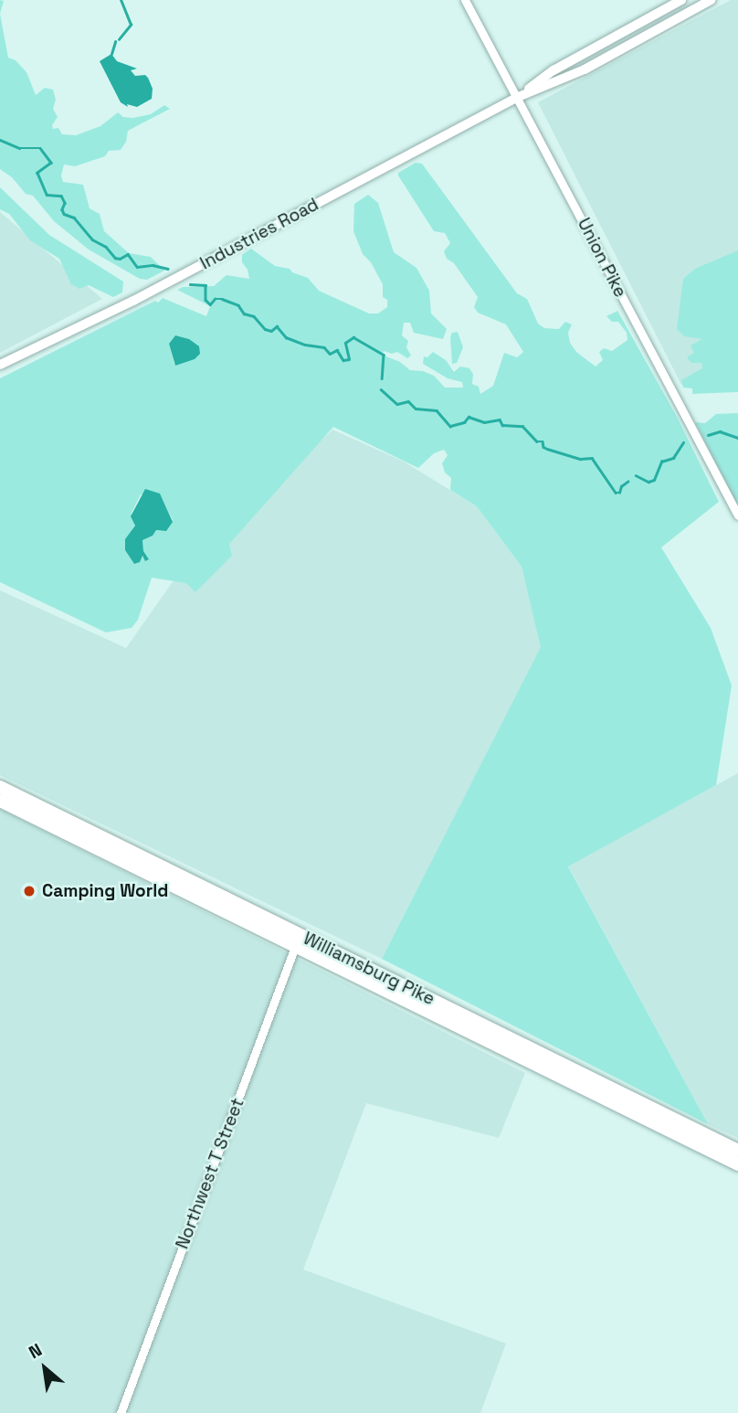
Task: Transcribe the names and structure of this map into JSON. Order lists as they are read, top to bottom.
{
  "streets": {
    "main road": ["Williamsburg Pike"],
    "street": ["Industries Road", "Union Pike", "Northwest T Street"]
  },
  "crossings": [
    ["Industries Road", "Union Pike"],
    ["Williamsburg Pike", "Northwest T Street"]
  ],
  "places": ["Camping World"],
  "north": "top left"
}
